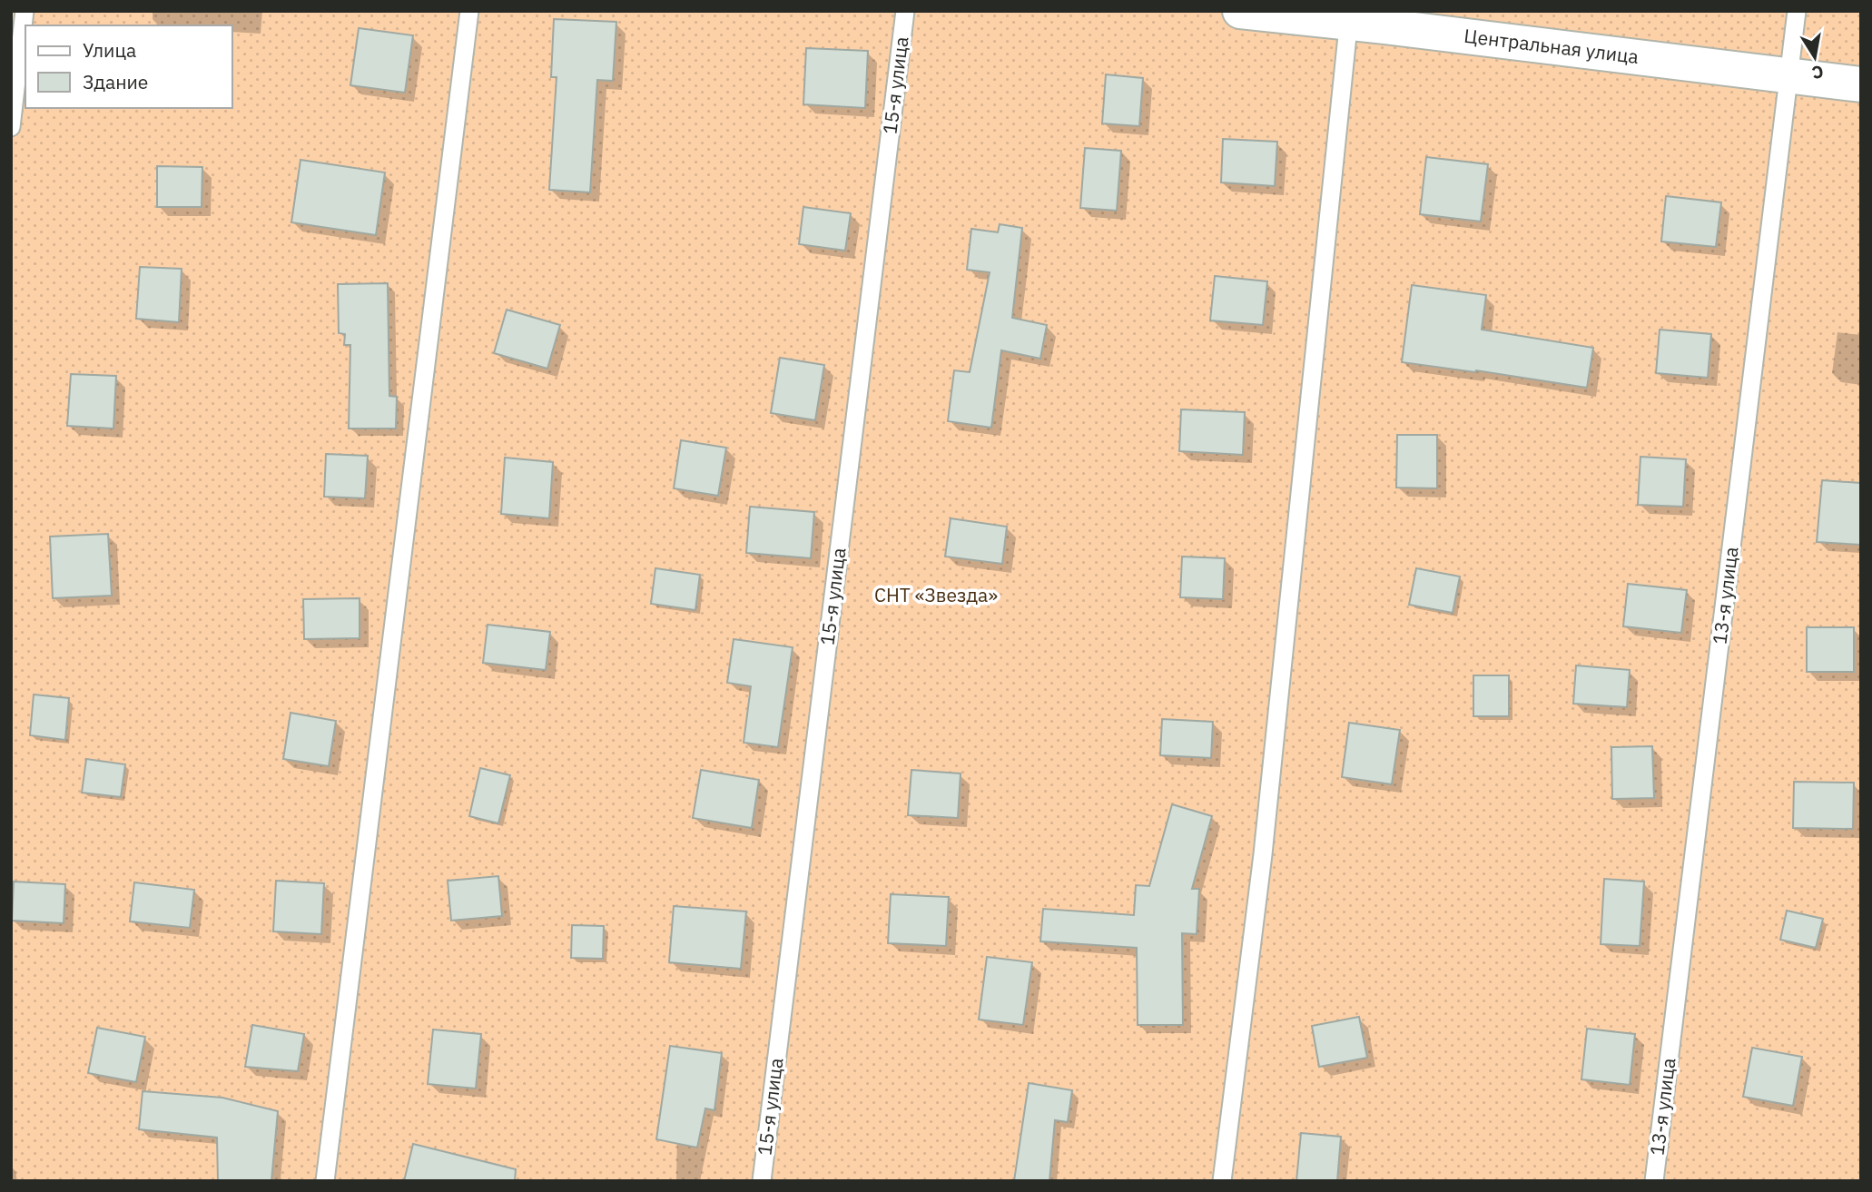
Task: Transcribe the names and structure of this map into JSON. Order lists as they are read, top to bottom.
{
  "streets": {
    "street": ["Центральная улица"],
    "lane": ["15-я улица", "13-я улица"]
  },
  "crossings": [
    ["Центральная улица", "13-я улица"]
  ],
  "parks": ["СНТ «Звезда»"],
  "legend": ["Улица", "Здание"],
  "north": "bottom"
}
